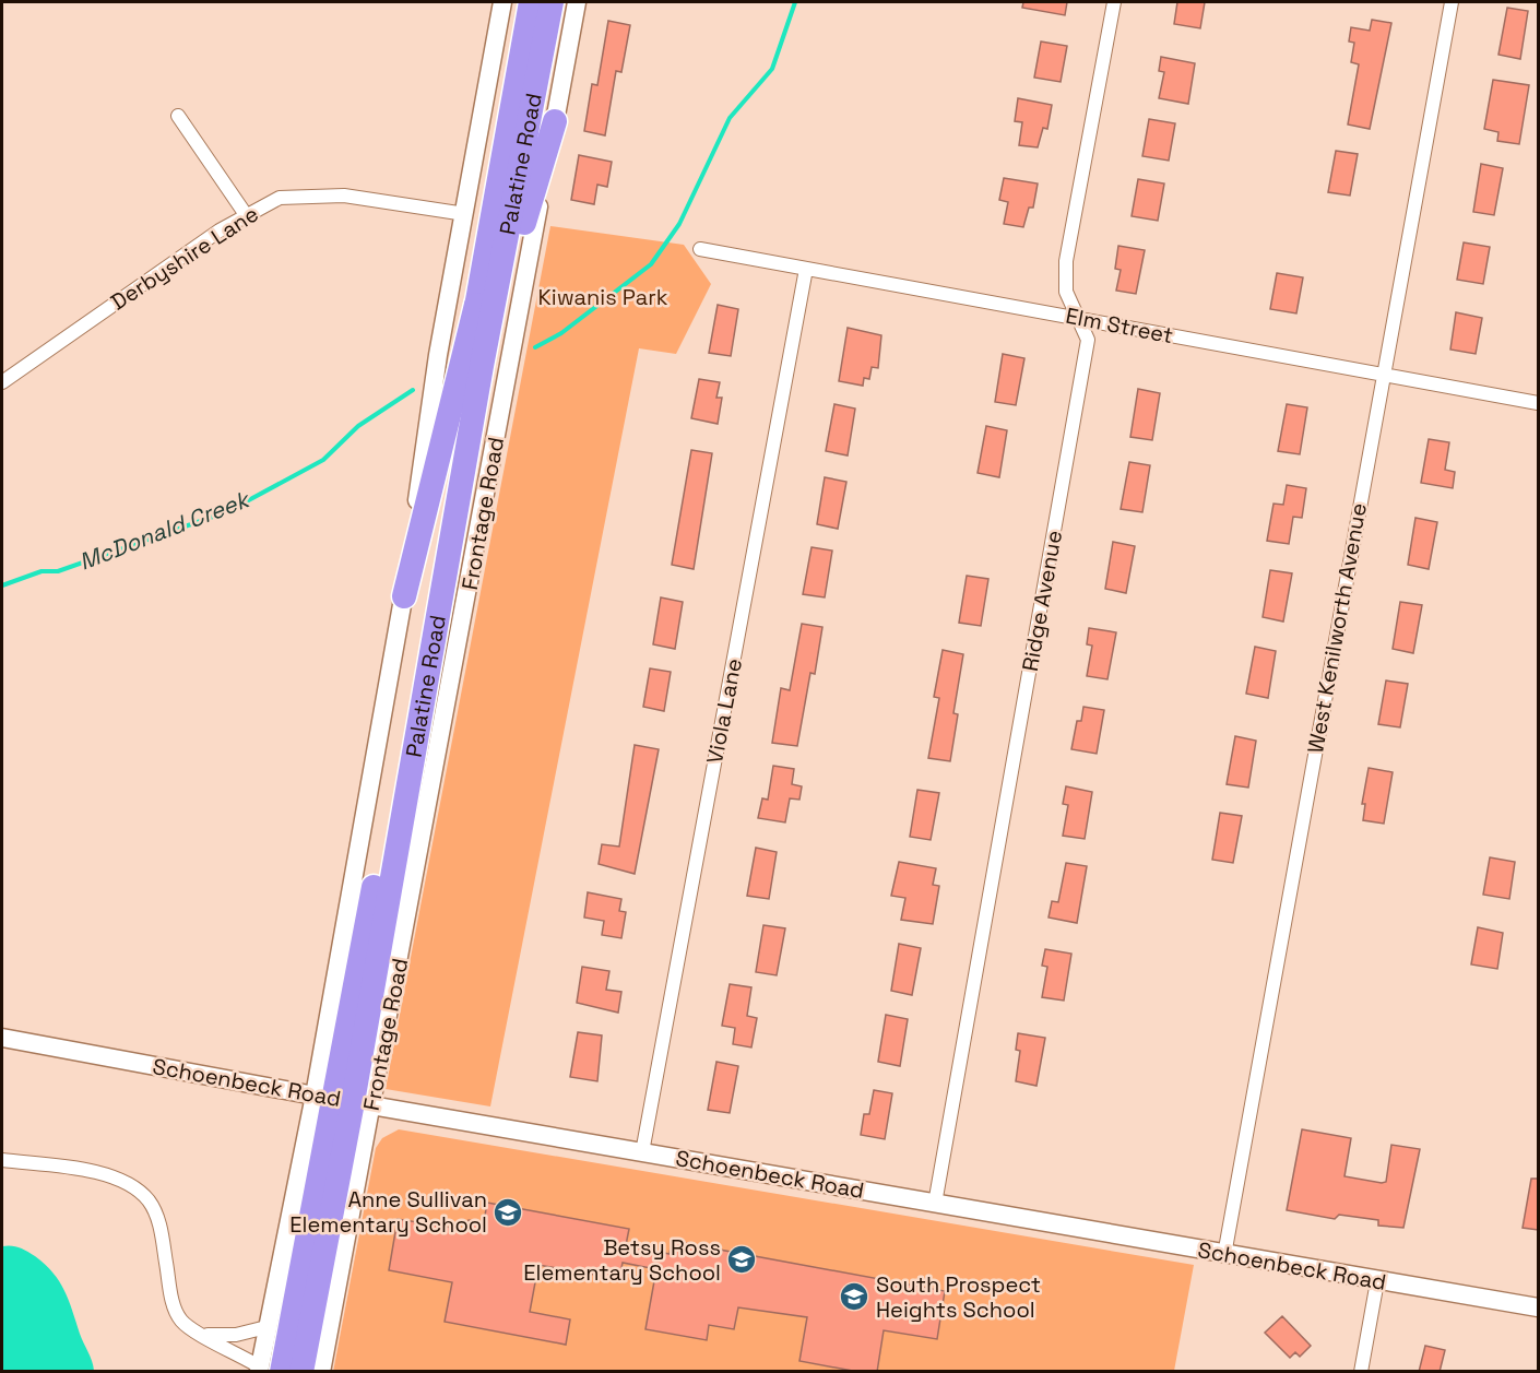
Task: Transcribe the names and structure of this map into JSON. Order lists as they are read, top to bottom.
{
  "streets": {
    "highway": ["Palatine Road"],
    "street": [
      "Derbyshire Lane",
      "Elm Street",
      "Frontage Road",
      "Ridge Avenue",
      "West Kenilworth Avenue",
      "Viola Lane",
      "Schoenbeck Road"
    ]
  },
  "crossings": [
    ["Palatine Road", "Frontage Road"],
    ["Palatine Road", "Schoenbeck Road"],
    ["Derbyshire Lane", "Frontage Road"],
    ["Elm Street", "Ridge Avenue"],
    ["Elm Street", "West Kenilworth Avenue"],
    ["Elm Street", "Viola Lane"],
    ["Frontage Road", "Schoenbeck Road"],
    ["Ridge Avenue", "Schoenbeck Road"],
    ["West Kenilworth Avenue", "Schoenbeck Road"],
    ["Viola Lane", "Schoenbeck Road"]
  ],
  "water": ["McDonald Creek"],
  "parks": ["Kiwanis Park"],
  "places": {
    "school or university": ["Anne Sullivan Elementary School", "Betsy Ross Elementary School", "South Prospect Heights School"]
  }
}
